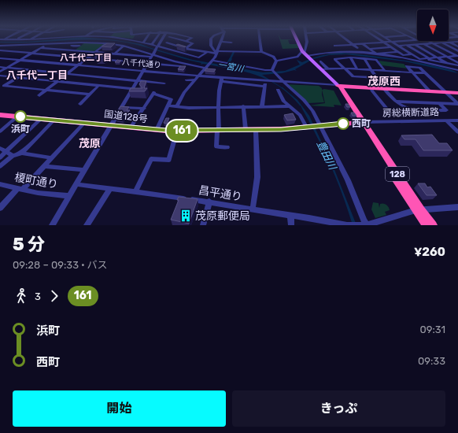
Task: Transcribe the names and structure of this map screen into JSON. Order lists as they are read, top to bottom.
{
  "streets": {
    "highway": ["国道128号", "128"],
    "street": [
      "八千代通り",
      "房総横断道路",
      "榎町通り",
      "昌平通り"
    ]
  },
  "crossings": [
    ["房総横断道路", "国道128号"],
    ["房総横断道路", "128"],
    ["国道128号", "128"]
  ],
  "districts": [
    "八千代二丁目",
    "八千代一丁目",
    "茂原西",
    "茂原"
  ],
  "water": ["一宮川", "豊田川"],
  "places": {
    "other": ["浜町", "西町"],
    "building": ["茂原郵便局"]
  },
  "lines": ["bus line 161"],
  "north": "bottom",
  "page": {
    "on_map": "161",
    "heading": ["5 分", "09:28 – 09:33 · バス", "¥260"],
    "legs": ["3", "161"],
    "list": [
      {
        "name": "浜町",
        "value": "09:31"
      },
      {
        "name": "西町",
        "value": "09:33"
      }
    ],
    "buttons": ["開始", "きっぷ"]
  }
}
